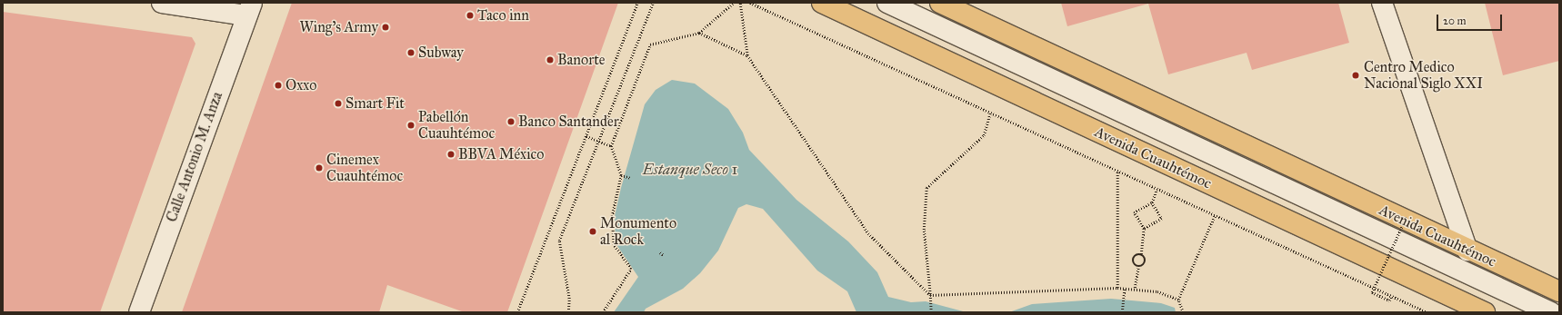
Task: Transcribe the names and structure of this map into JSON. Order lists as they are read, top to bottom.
{
  "streets": {
    "main road": ["Avenida Cuauhtémoc"],
    "street": ["Calle Antonio M. Anza"]
  },
  "water": ["Estanque Seco 1"],
  "places": [
    "Taco inn",
    "Wing's Army",
    "Subway",
    "Banorte",
    "Centro Medico Nacional Siglo XXI",
    "Oxxo",
    "Smart Fit",
    "Banco Santander",
    "Pabellón Cuauhtémoc",
    "BBVA México",
    "Cinemex Cuauhtémoc",
    "Monumento al Rock"
  ],
  "scale_bar": "20 m"
}
